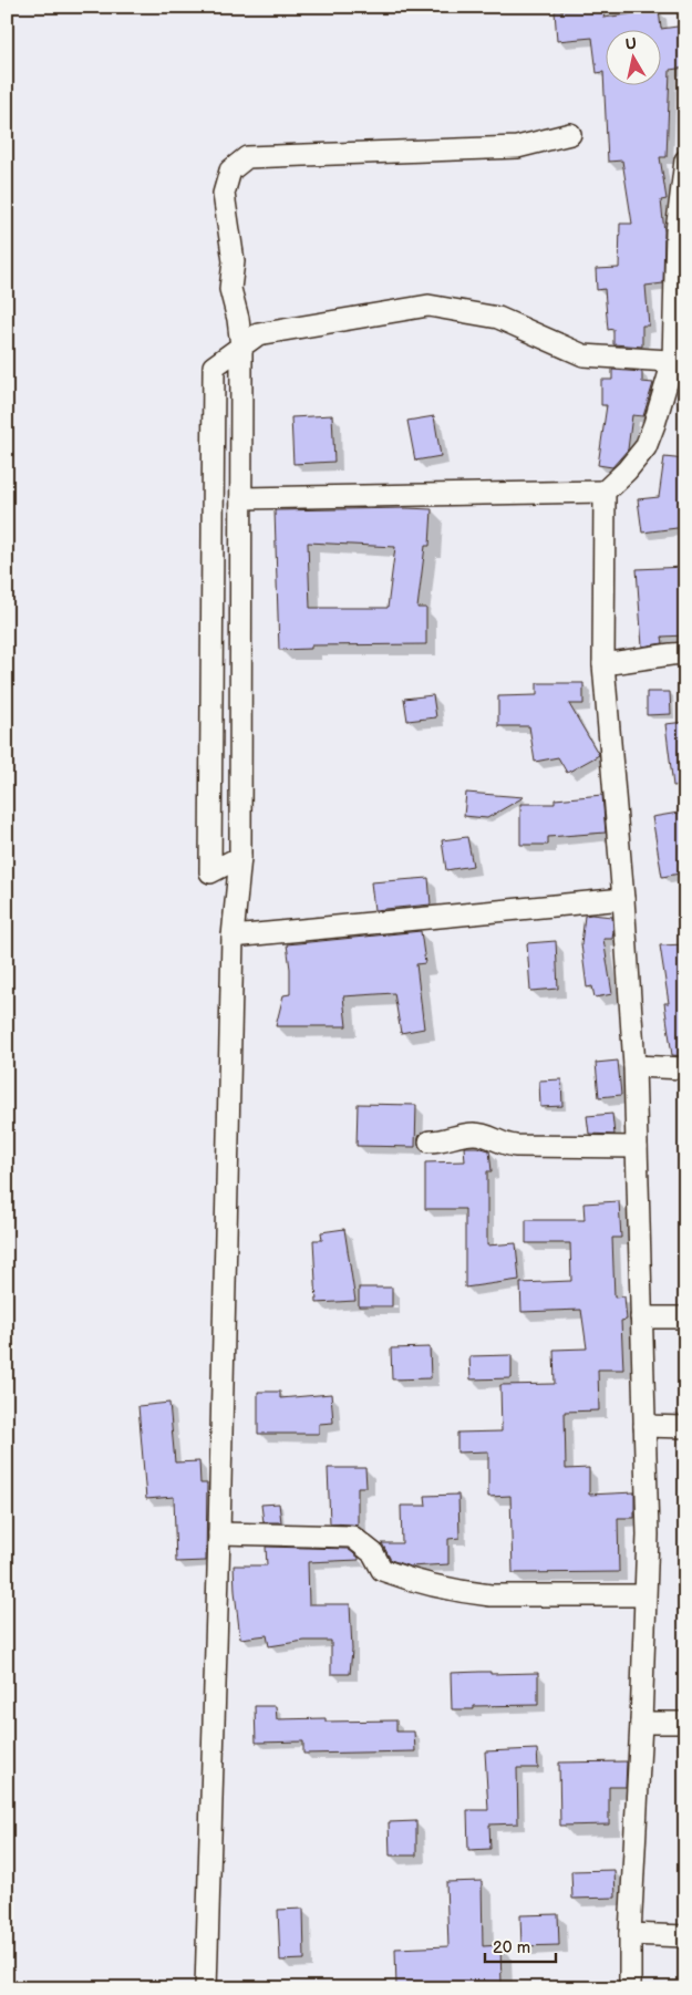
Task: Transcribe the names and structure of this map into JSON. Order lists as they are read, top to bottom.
{
  "scale_bar": "20 m",
  "north": "top"
}
